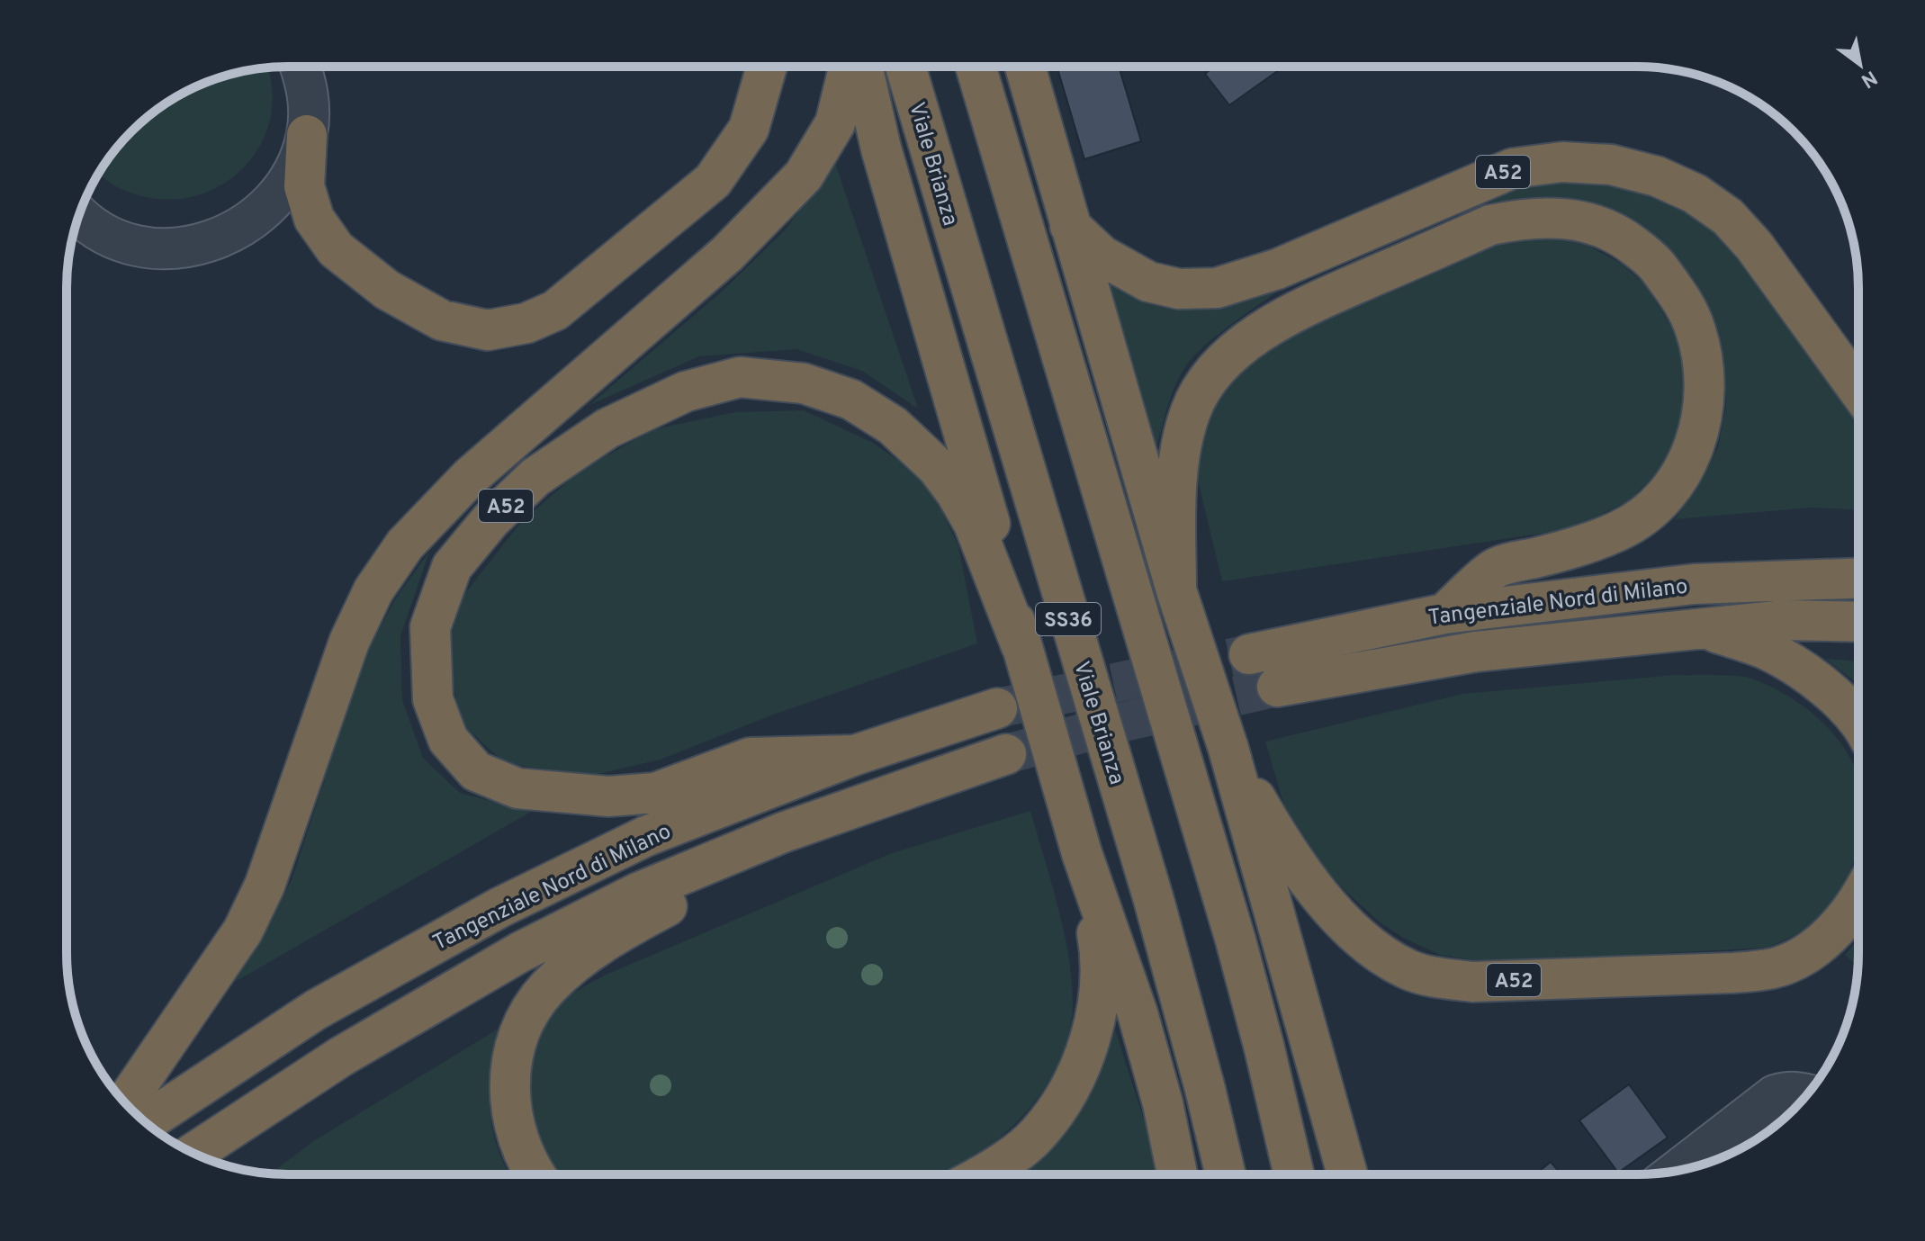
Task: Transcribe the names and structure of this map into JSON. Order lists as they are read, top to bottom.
{
  "streets": {
    "highway": [
      "Viale Brianza",
      "A52",
      "Tangenziale Nord di Milano",
      "SS36"
    ]
  },
  "crossings": [
    ["A52", "Tangenziale Nord di Milano"]
  ],
  "north": "bottom right"
}
